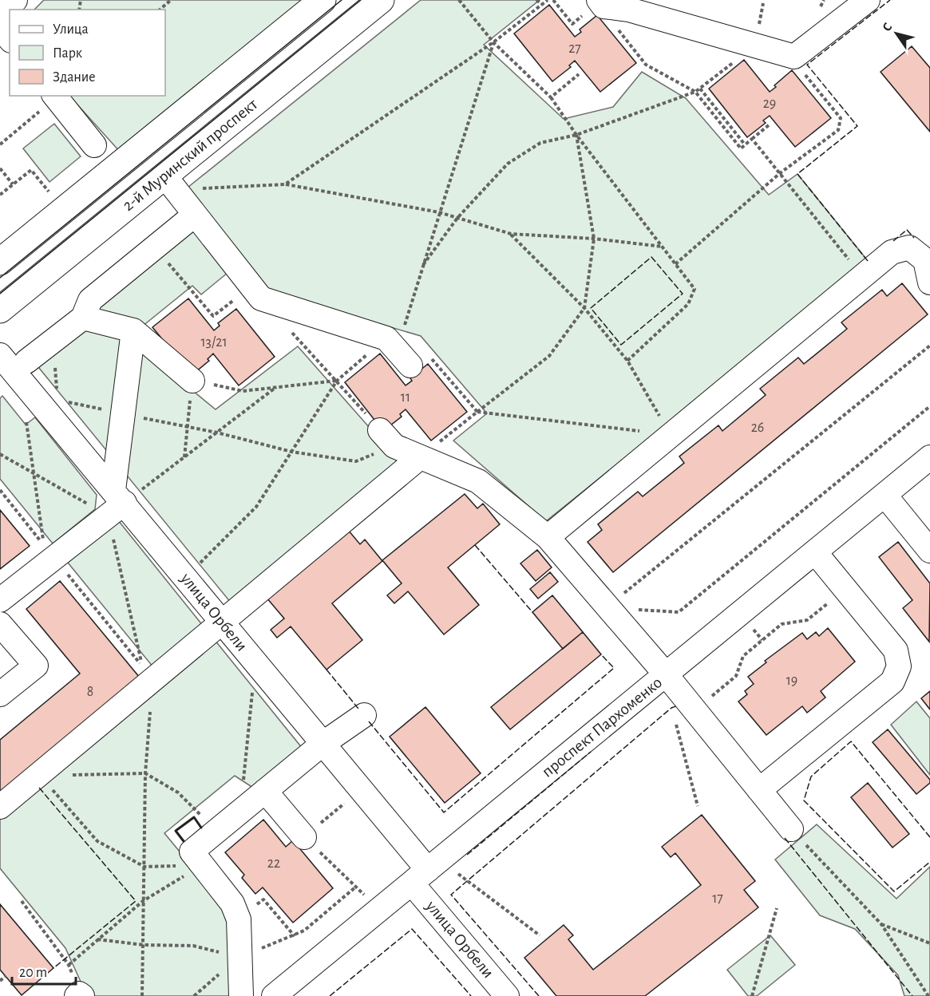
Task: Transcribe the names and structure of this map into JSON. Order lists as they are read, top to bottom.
{
  "streets": {
    "main road": ["2-й Муринский проспект"],
    "street": ["улица Орбели", "проспект Пархоменко"]
  },
  "crossings": [
    ["улица Орбели", "проспект Пархоменко"]
  ],
  "house_numbers": [
    "27",
    "29",
    "13/21",
    "11",
    "26",
    "19",
    "8",
    "22",
    "17"
  ],
  "legend": ["Улица", "Парк", "Здание"],
  "scale_bar": "20 m",
  "north": "top left"
}
